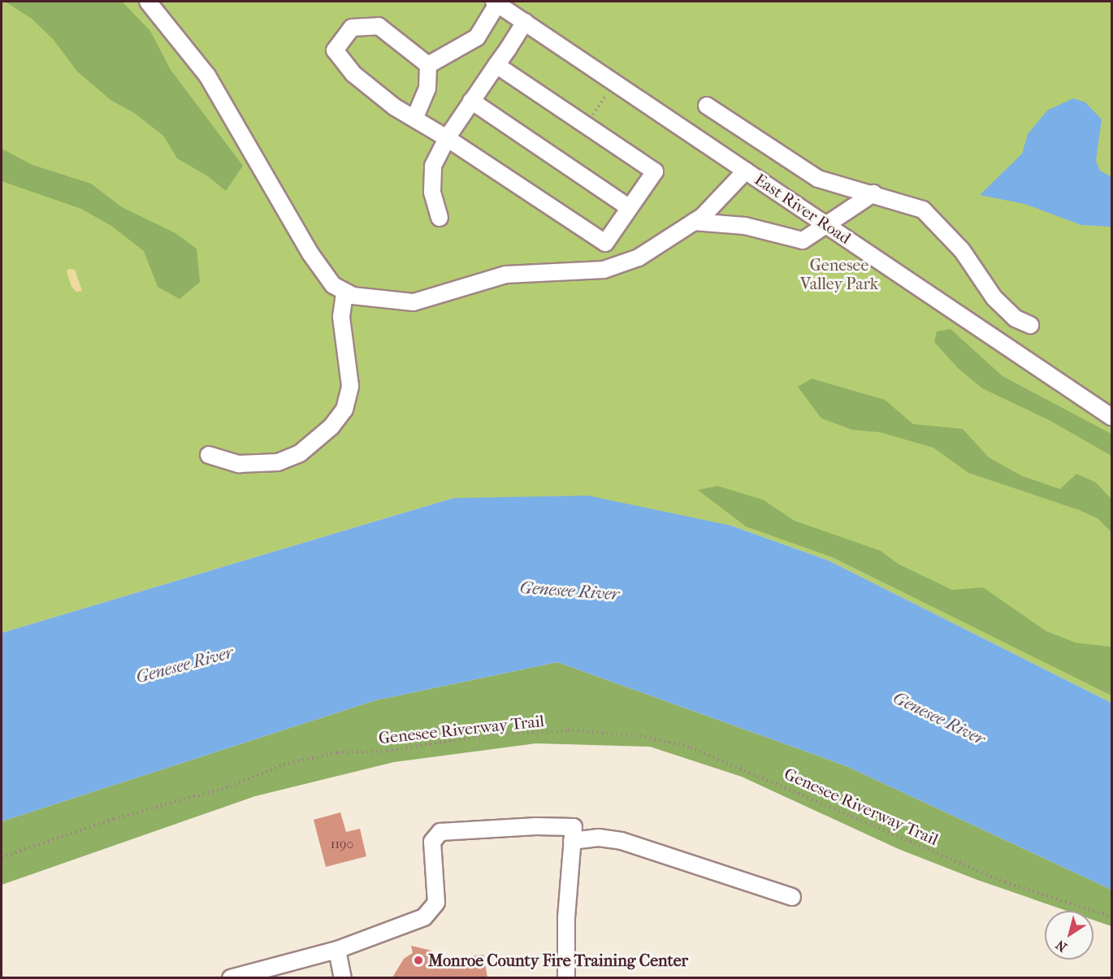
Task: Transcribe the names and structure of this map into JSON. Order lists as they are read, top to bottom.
{
  "streets": {
    "street": ["East River Road"],
    "path": ["Genesee Riverway Trail"]
  },
  "water": ["Genesee River"],
  "parks": ["Genesee Valley Park"],
  "places": ["Monroe County Fire Training Center"],
  "house_numbers": ["1190"],
  "north": "bottom left"
}
